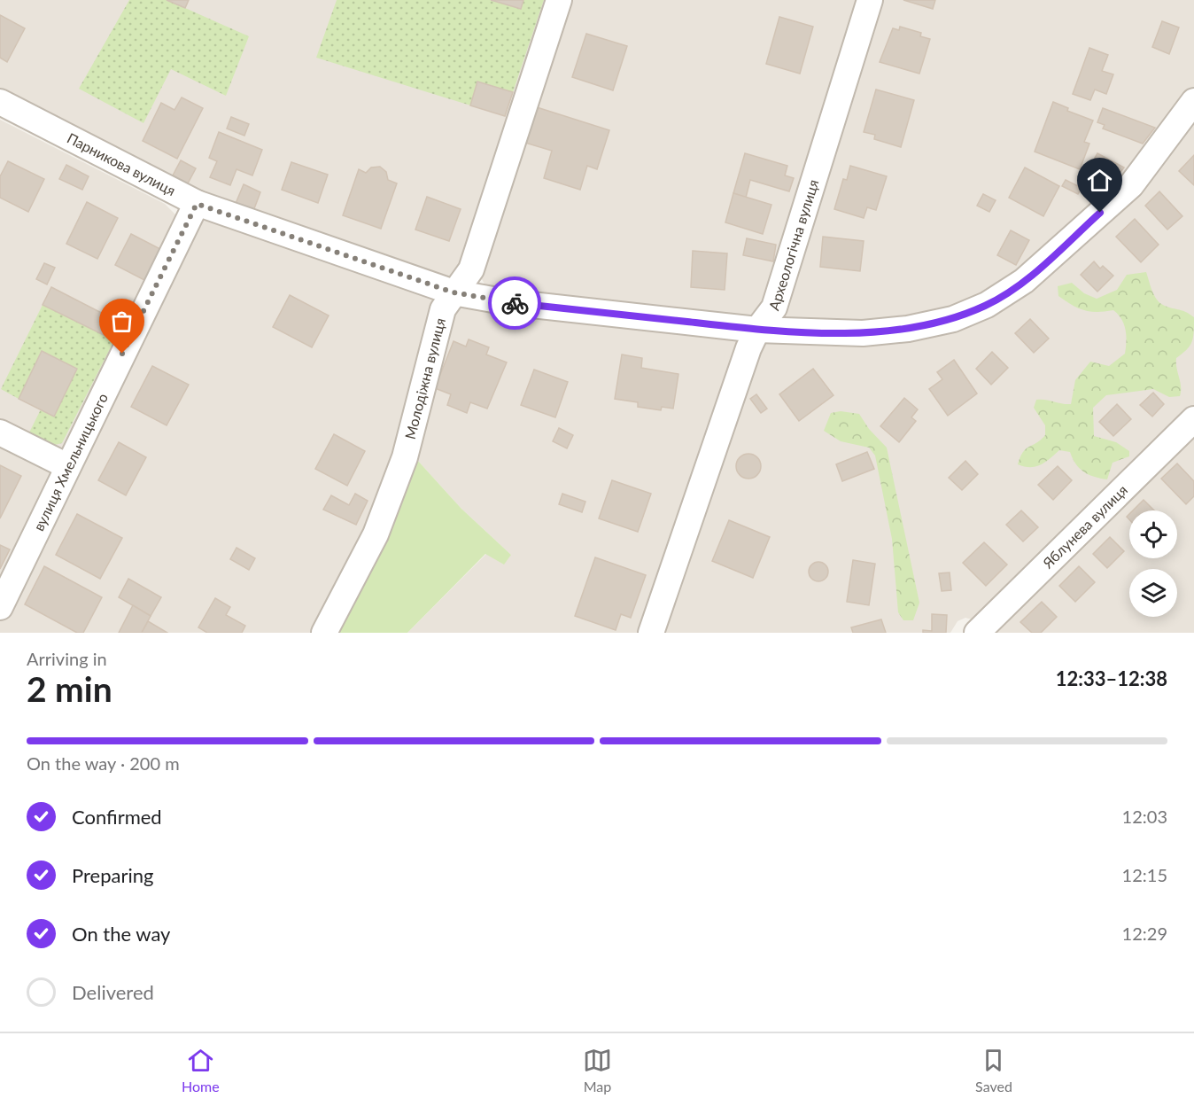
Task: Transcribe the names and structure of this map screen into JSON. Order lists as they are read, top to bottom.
{
  "streets": {
    "street": [
      "Парникова вулиця",
      "Археологічна вулиця",
      "Молодіжна вулиця",
      "вулиця Хмельницького",
      "Яблунева вулиця"
    ]
  },
  "crossings": [
    ["Парникова вулиця", "Археологічна вулиця"],
    ["Парникова вулиця", "Молодіжна вулиця"],
    ["Парникова вулиця", "вулиця Хмельницького"]
  ],
  "page": {
    "heading": ["2 min", "Arriving in", "12:33–12:38"],
    "bar": "On the way · 200 m",
    "list": [
      ["Confirmed", "12:03"],
      ["Preparing", "12:15"],
      ["On the way", "12:29"],
      "Delivered"
    ],
    "tabs": ["Home", "Map", "Saved"]
  }
}
